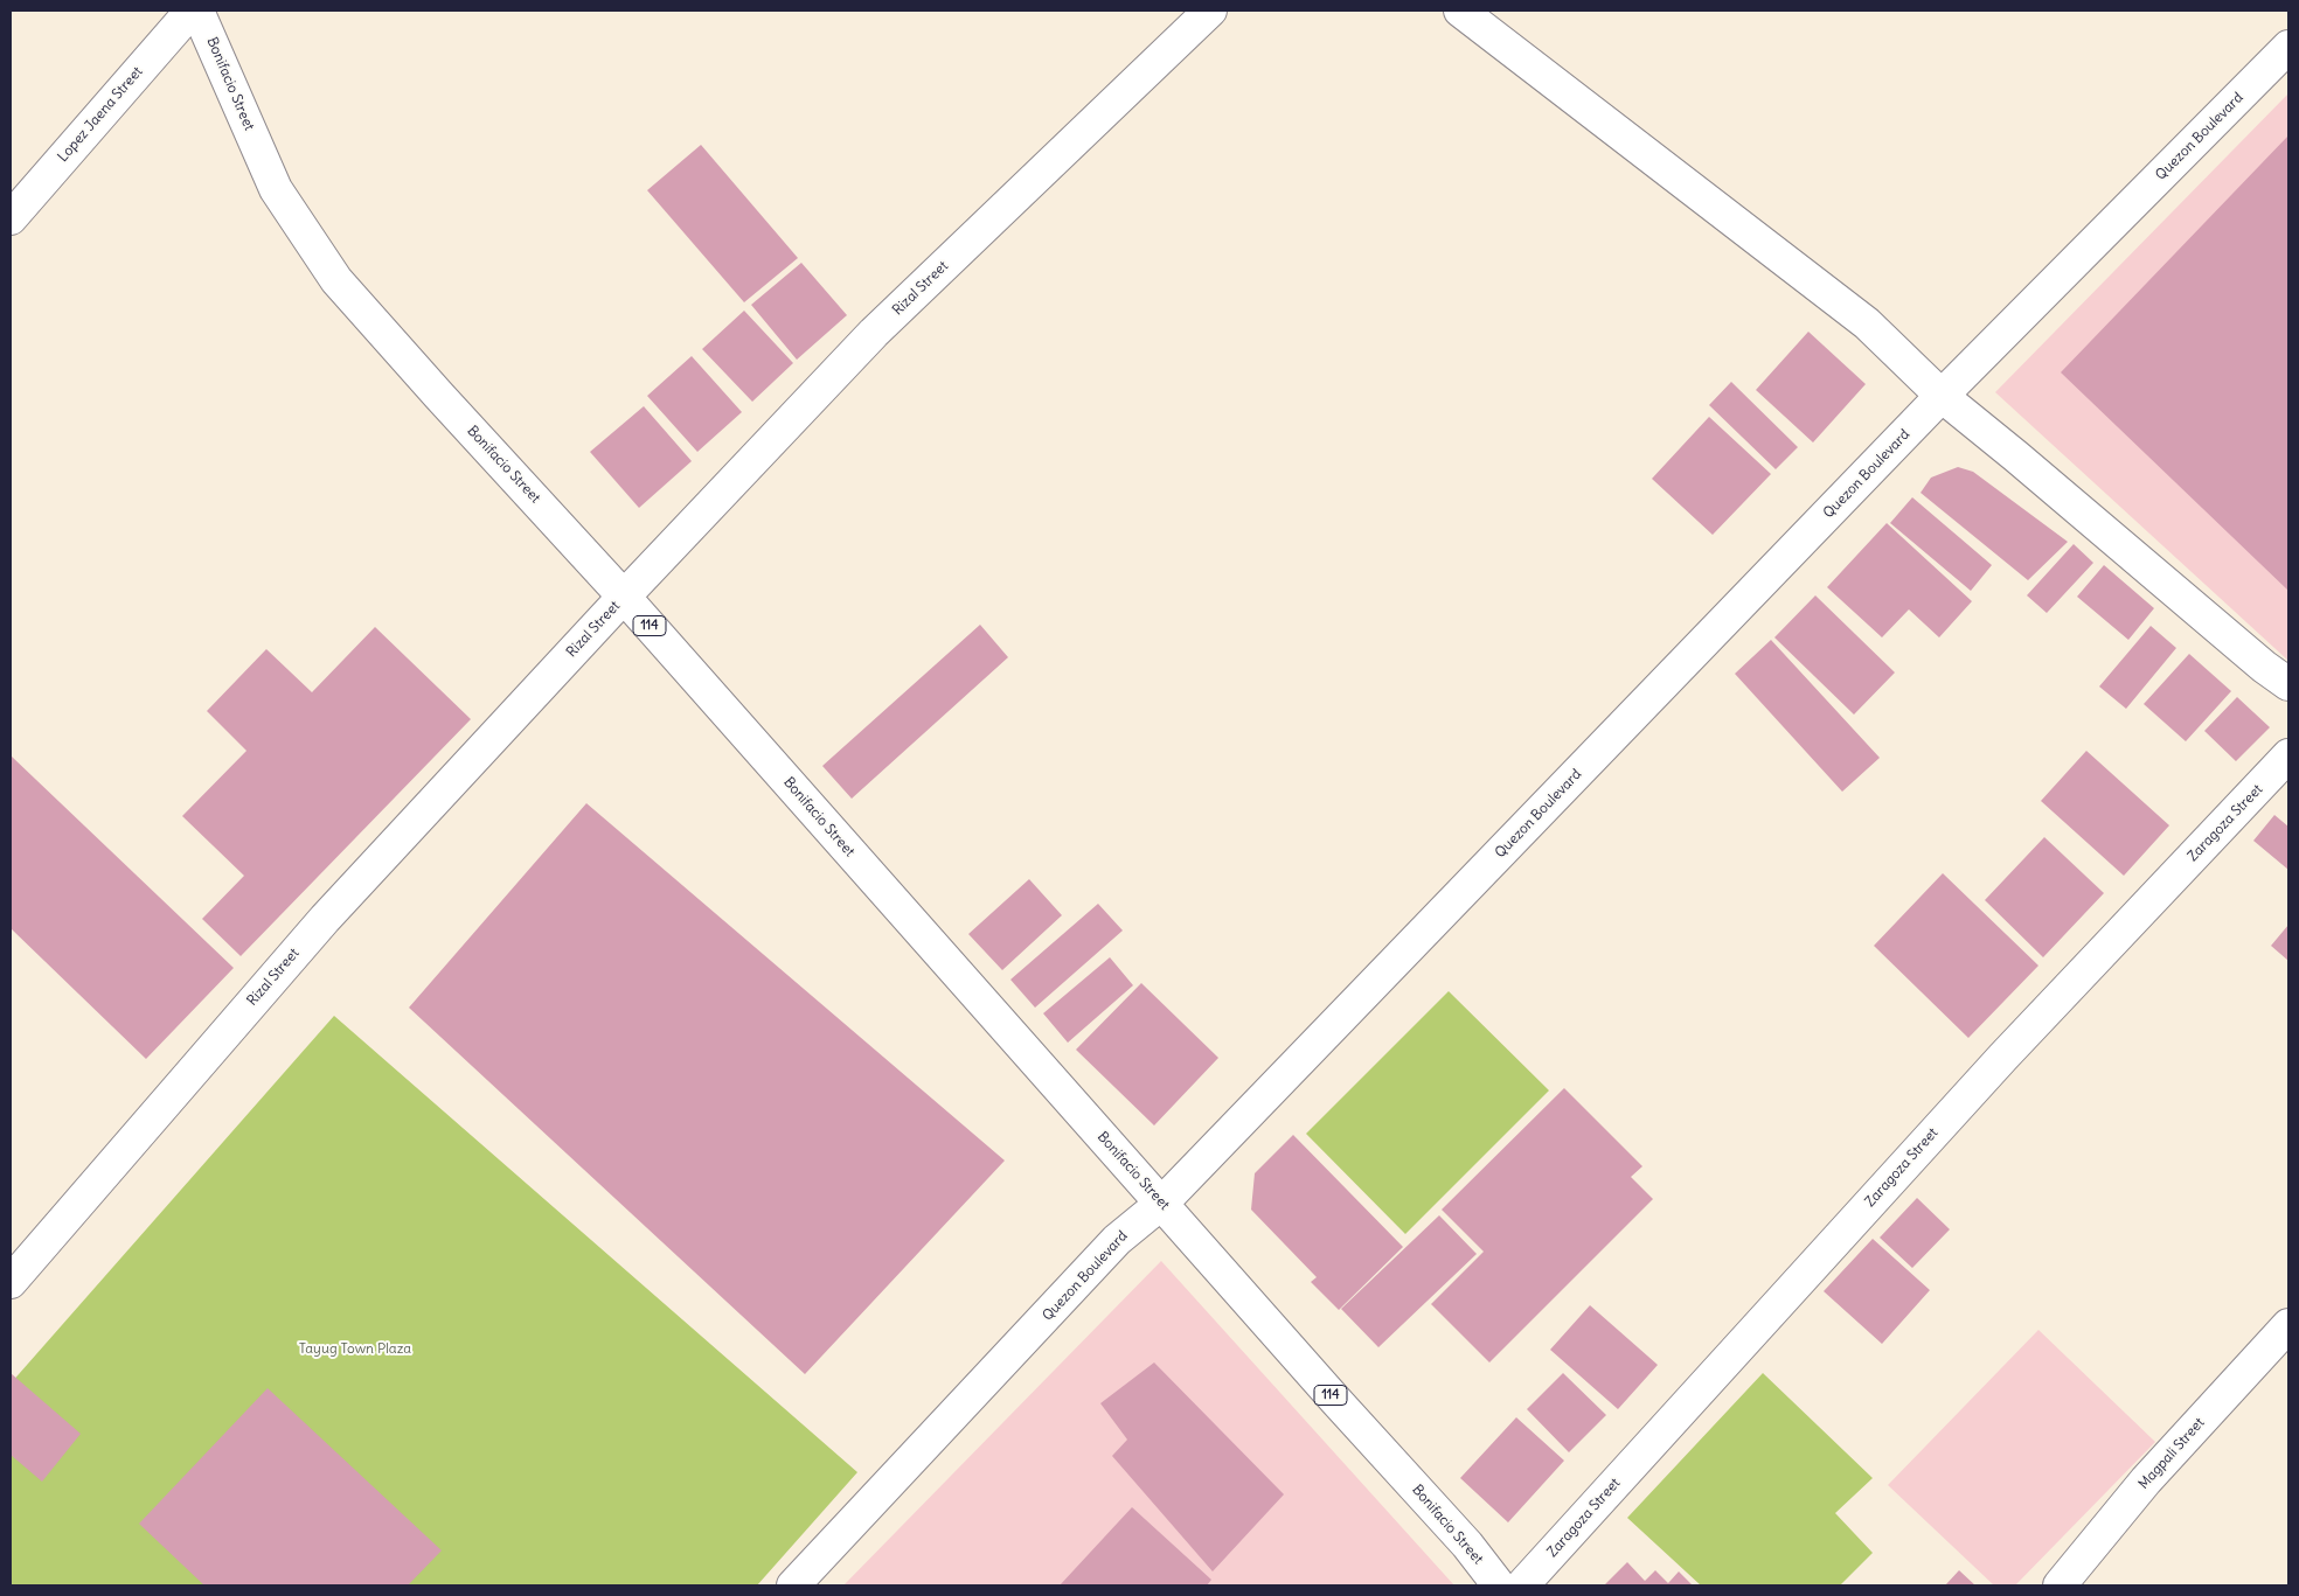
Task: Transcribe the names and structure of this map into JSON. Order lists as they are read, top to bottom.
{
  "streets": {
    "street": [
      "Bonifacio Street",
      "Lopez Jaena Street",
      "Quezon Boulevard",
      "Rizal Street",
      "114",
      "Zaragoza Street",
      "Magpali Street"
    ]
  },
  "crossings": [
    ["Bonifacio Street", "Quezon Boulevard"],
    ["Bonifacio Street", "Rizal Street"]
  ],
  "parks": ["Tayug Town Plaza"]
}
